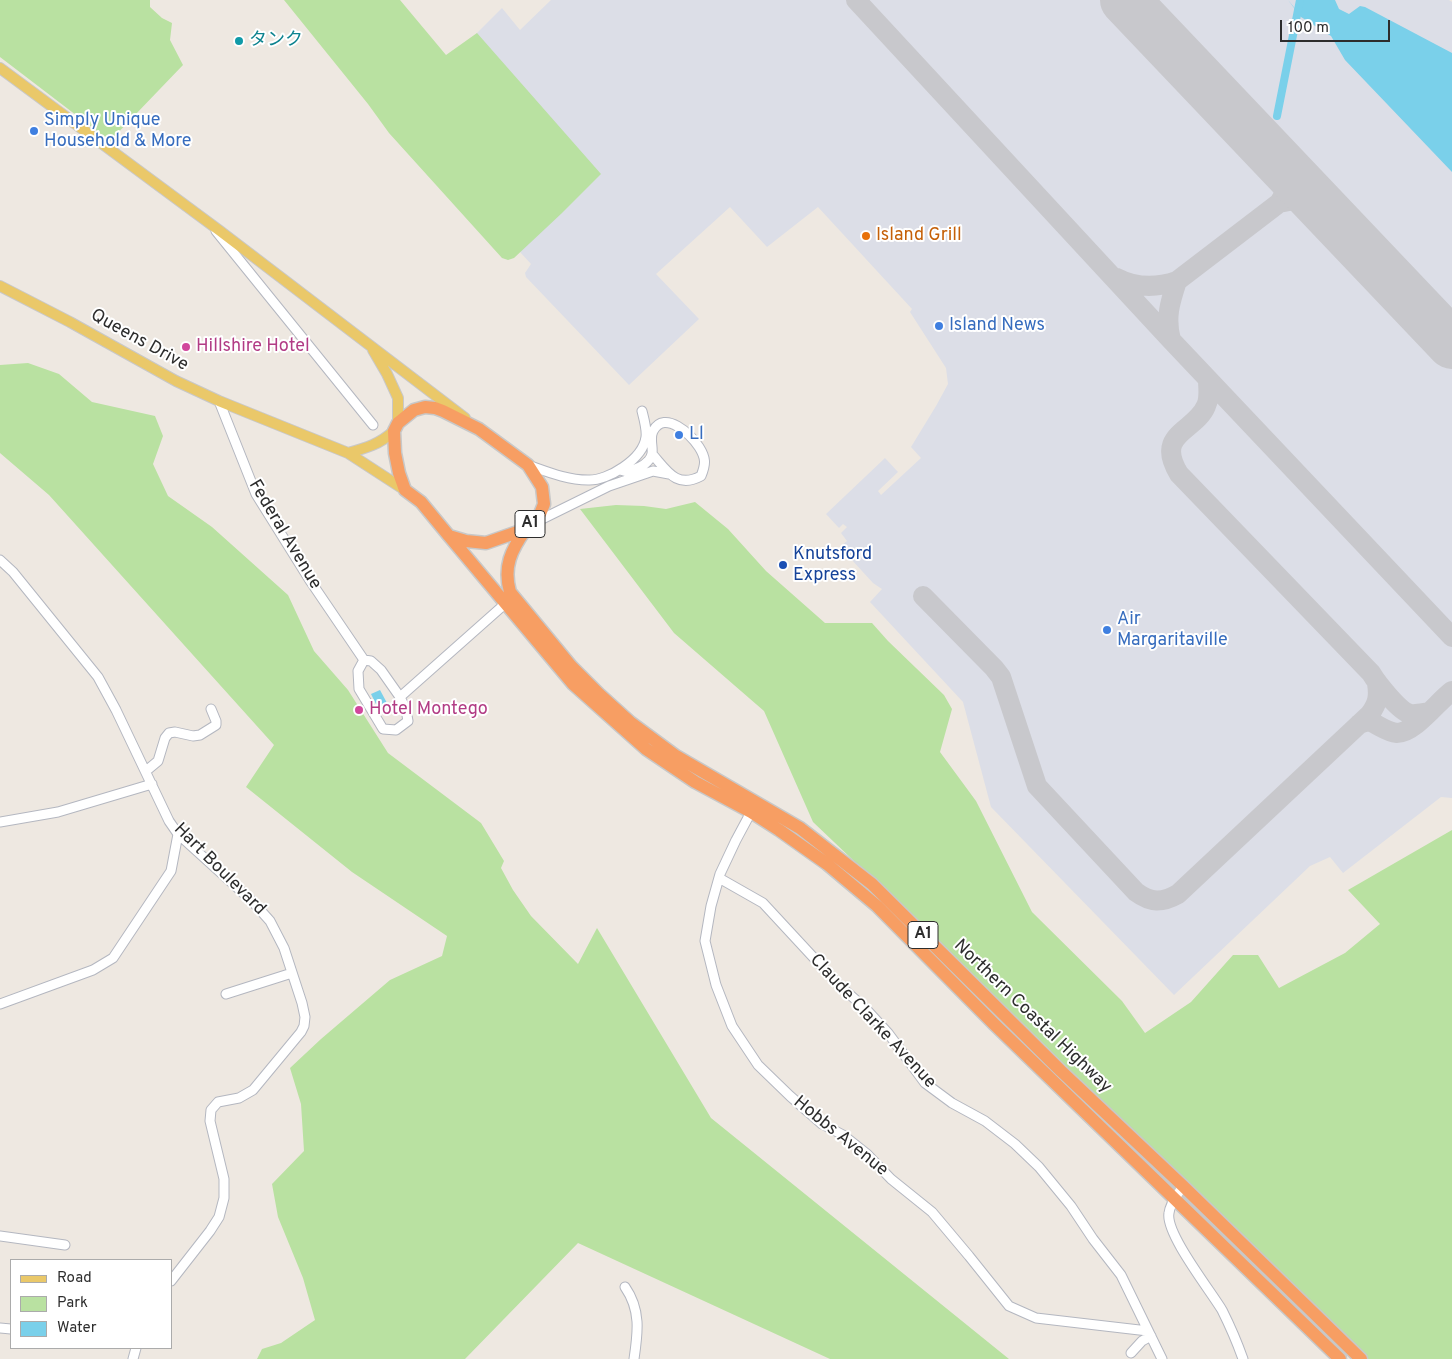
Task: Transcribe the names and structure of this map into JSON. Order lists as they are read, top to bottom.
{
  "streets": {
    "highway": ["A1", "Northern Coastal Highway"],
    "main road": ["Queens Drive"],
    "street": [
      "Federal Avenue",
      "Hart Boulevard",
      "Claude Clarke Avenue",
      "Hobbs Avenue"
    ]
  },
  "crossings": [
    ["Queens Drive", "A1"],
    ["Queens Drive", "Federal Avenue"],
    ["Queens Drive", "Northern Coastal Highway"],
    ["A1", "Northern Coastal Highway"],
    ["Northern Coastal Highway", "Hobbs Avenue"],
    ["Claude Clarke Avenue", "Hobbs Avenue"]
  ],
  "places": [
    "タンク",
    "Simply Unique Household & More",
    "Island Grill",
    "Island News",
    "Hillshire Hotel",
    "Ll",
    "Knutsford Express",
    "Air Margaritaville",
    "Hotel Montego"
  ],
  "legend": ["Road", "Park", "Water"],
  "scale_bar": "100 m"
}
